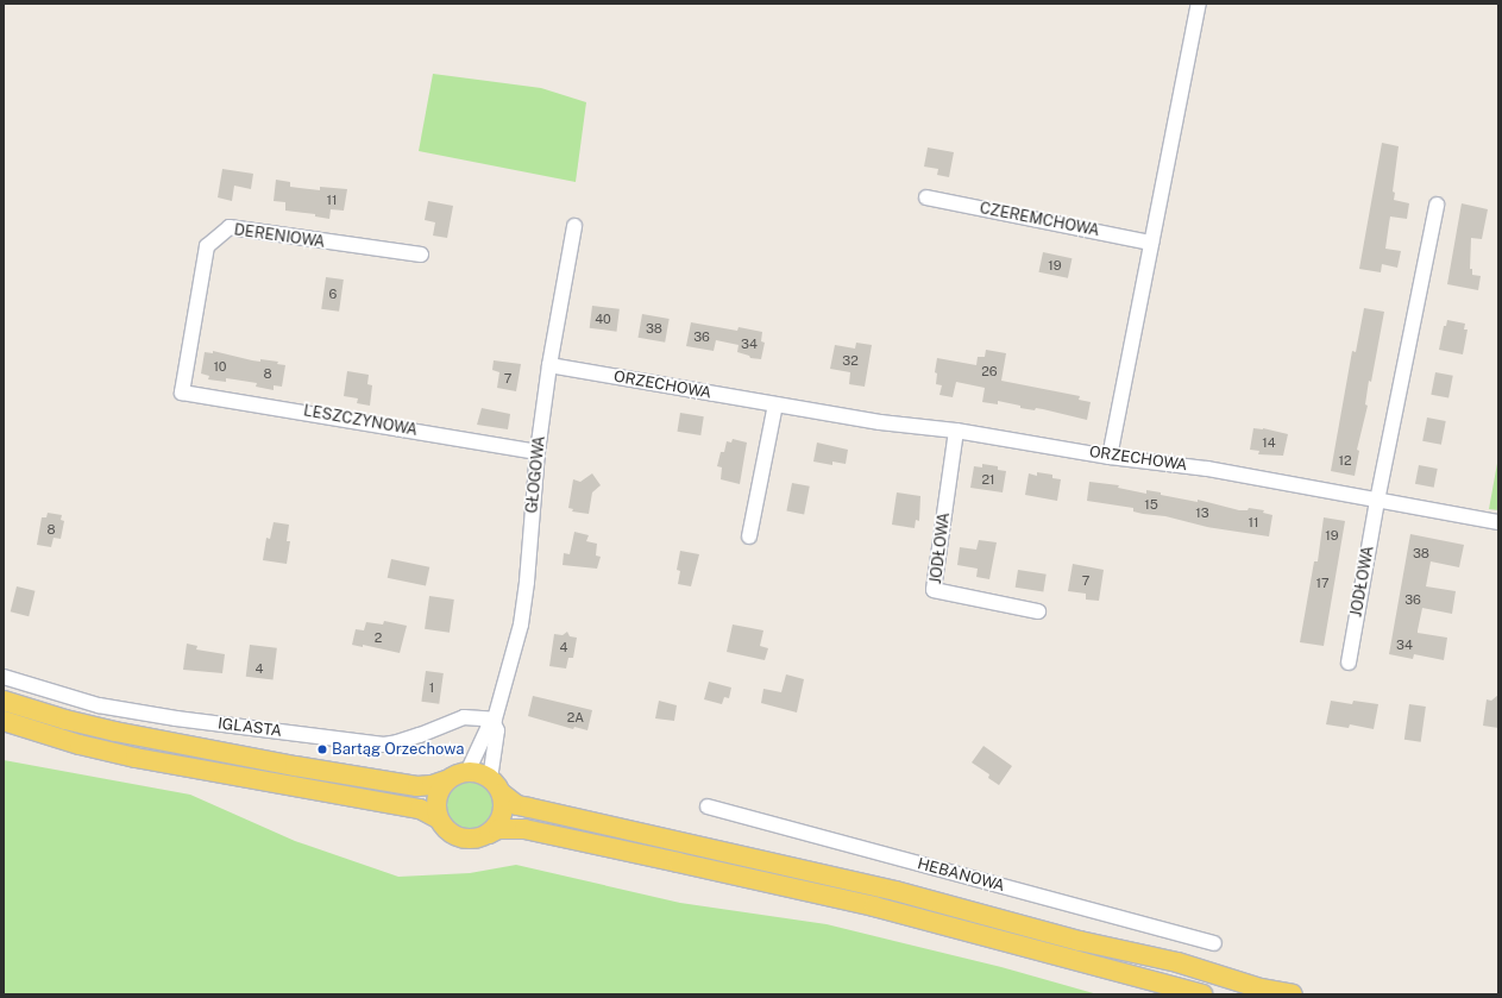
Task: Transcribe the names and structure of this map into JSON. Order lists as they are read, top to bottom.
{
  "streets": {
    "street": [
      "CZEREMCHOWA",
      "DERENIOWA",
      "ORZECHOWA",
      "LESZCZYNOWA",
      "GŁOGOWA",
      "JODŁOWA",
      "IGLASTA",
      "HEBANOWA"
    ]
  },
  "crossings": [
    ["DERENIOWA", "LESZCZYNOWA"],
    ["ORZECHOWA", "GŁOGOWA"],
    ["ORZECHOWA", "JODŁOWA"],
    ["LESZCZYNOWA", "GŁOGOWA"],
    ["GŁOGOWA", "IGLASTA"]
  ],
  "places": ["Bartąg Orzechowa"],
  "house_numbers": [
    "11",
    "19",
    "6",
    "40",
    "38",
    "36",
    "34",
    "32",
    "10",
    "26",
    "8",
    "7",
    "14",
    "12",
    "21",
    "15",
    "13",
    "11",
    "8",
    "19",
    "38",
    "7",
    "17",
    "36",
    "2",
    "34",
    "4",
    "4",
    "1",
    "2A"
  ]
}
